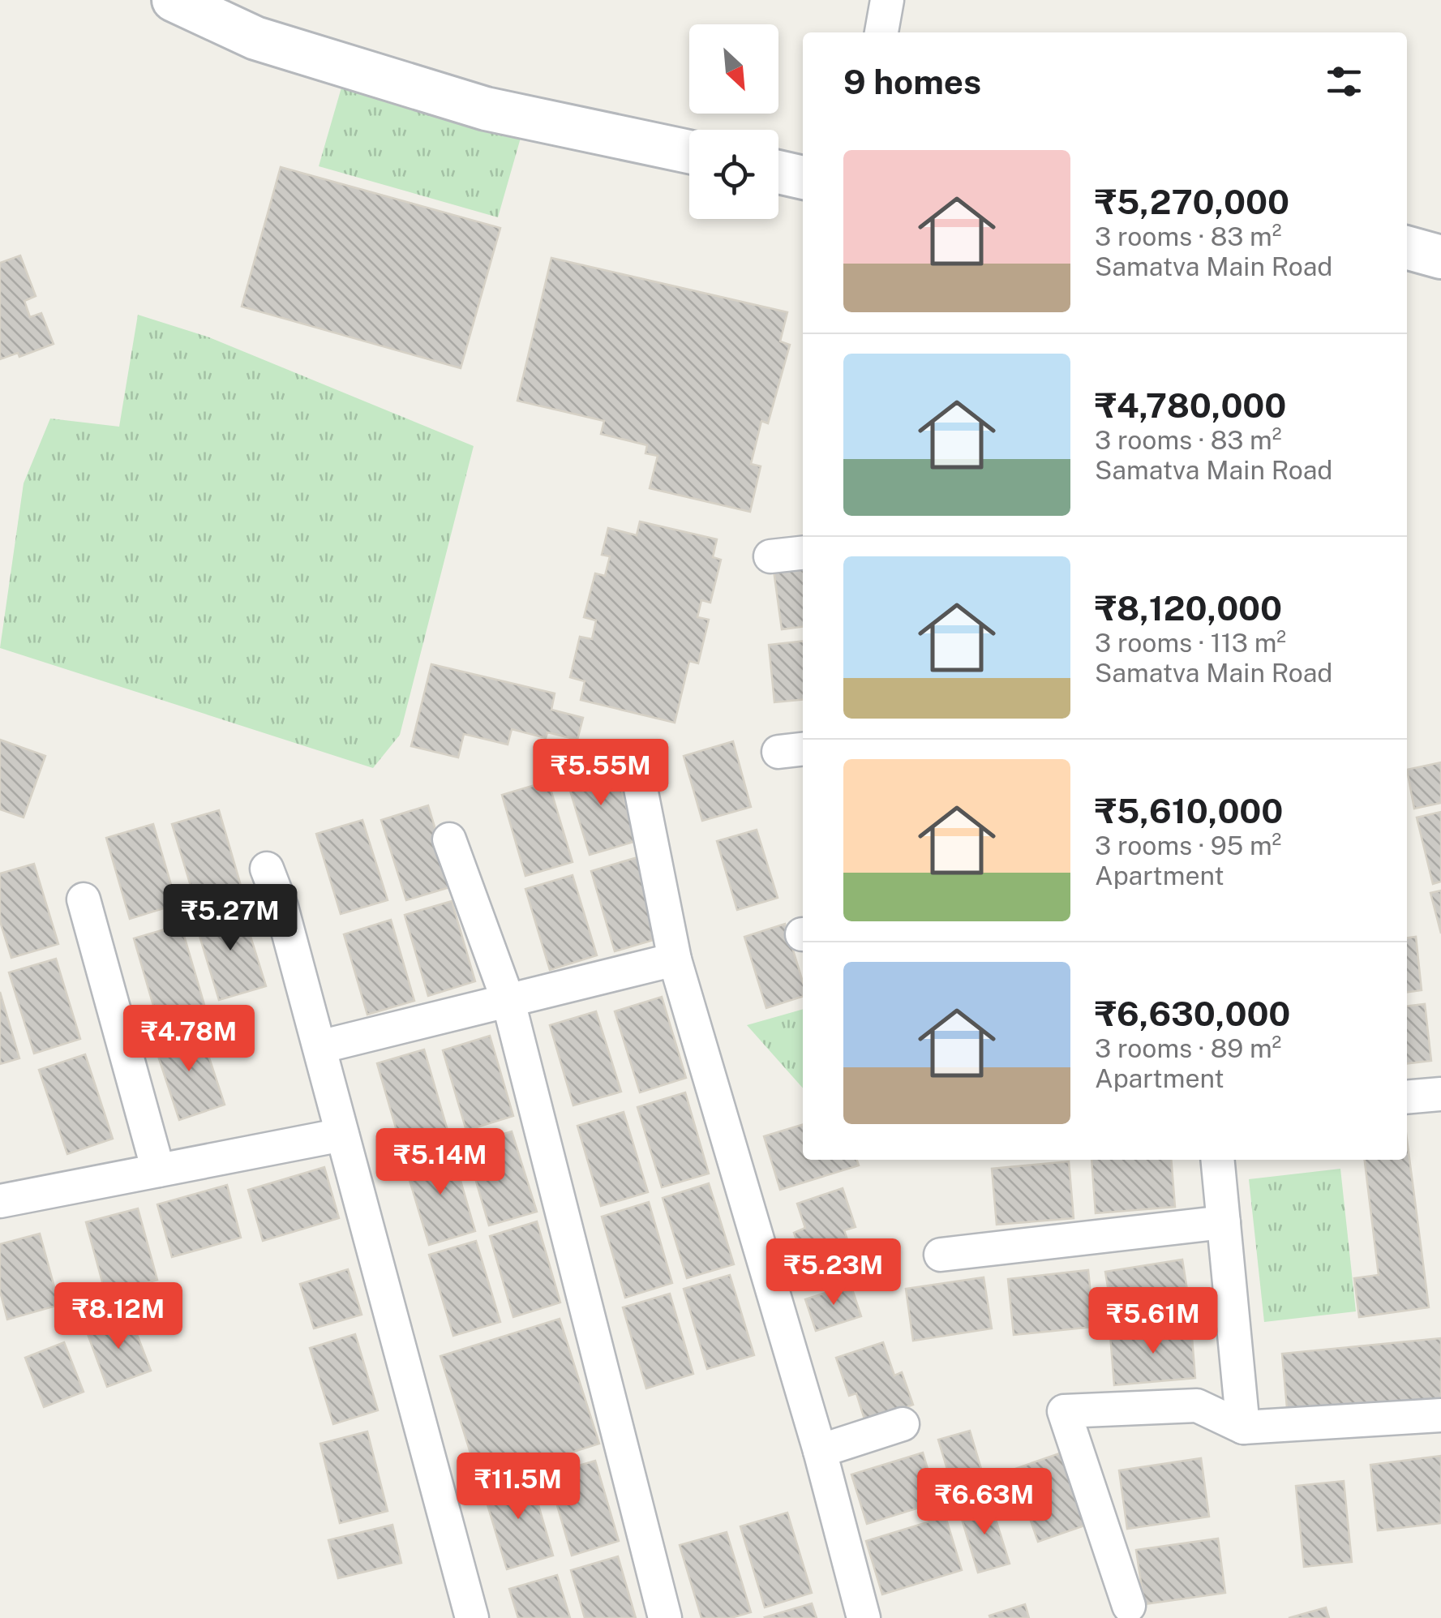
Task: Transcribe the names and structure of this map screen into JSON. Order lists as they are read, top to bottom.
{
  "north": "bottom right",
  "page": {
    "heading": "9 homes",
    "list": [
      {
        "name": "₹5,270,000",
        "note": "3 rooms · 83 m² · Samatva Main Road"
      },
      {
        "name": "₹4,780,000",
        "note": "3 rooms · 83 m² · Samatva Main Road"
      },
      {
        "name": "₹8,120,000",
        "note": "3 rooms · 113 m² · Samatva Main Road"
      },
      {
        "name": "₹5,610,000",
        "note": "3 rooms · 95 m² · Apartment"
      },
      {
        "name": "₹6,630,000",
        "note": "3 rooms · 89 m² · Apartment"
      }
    ],
    "price": [
      "₹5.55M",
      "₹5.27M",
      "₹4.78M",
      "₹5.14M",
      "₹5.23M",
      "₹8.12M",
      "₹5.61M",
      "₹11.5M",
      "₹6.63M"
    ]
  }
}
